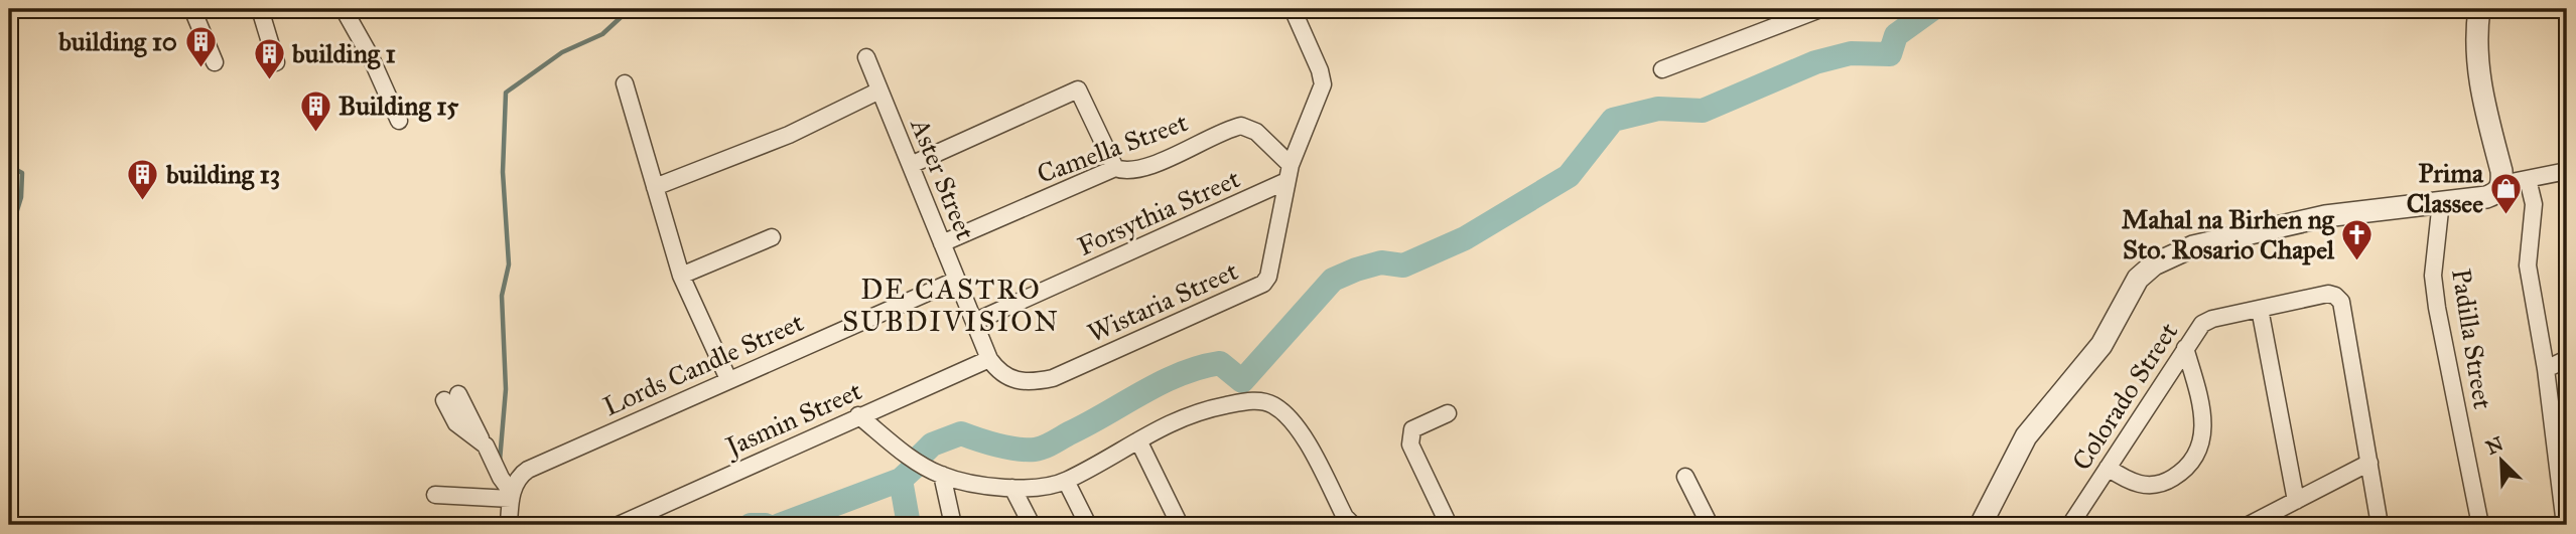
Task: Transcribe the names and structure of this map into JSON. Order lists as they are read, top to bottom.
{
  "streets": {
    "street": [
      "Camella Street",
      "Aster Street",
      "Forsythia Street",
      "Wistaria Street",
      "Padilla Street",
      "Lords Candle Street",
      "Colorado Street",
      "Jasmin Street"
    ]
  },
  "crossings": [
    ["Camella Street", "Aster Street"],
    ["Aster Street", "Forsythia Street"],
    ["Aster Street", "Wistaria Street"],
    ["Aster Street", "Lords Candle Street"],
    ["Aster Street", "Jasmin Street"],
    ["Forsythia Street", "Wistaria Street"],
    ["Wistaria Street", "Jasmin Street"]
  ],
  "districts": ["DE CASTRO SUBDIVISION"],
  "places": {
    "building": [
      "building 10",
      "building 1",
      "Building 15",
      "building 13"
    ],
    "shop": ["Prima Classee"],
    "church": ["Mahal na Birhen ng Sto. Rosario Chapel"]
  },
  "north": "top left"
}
